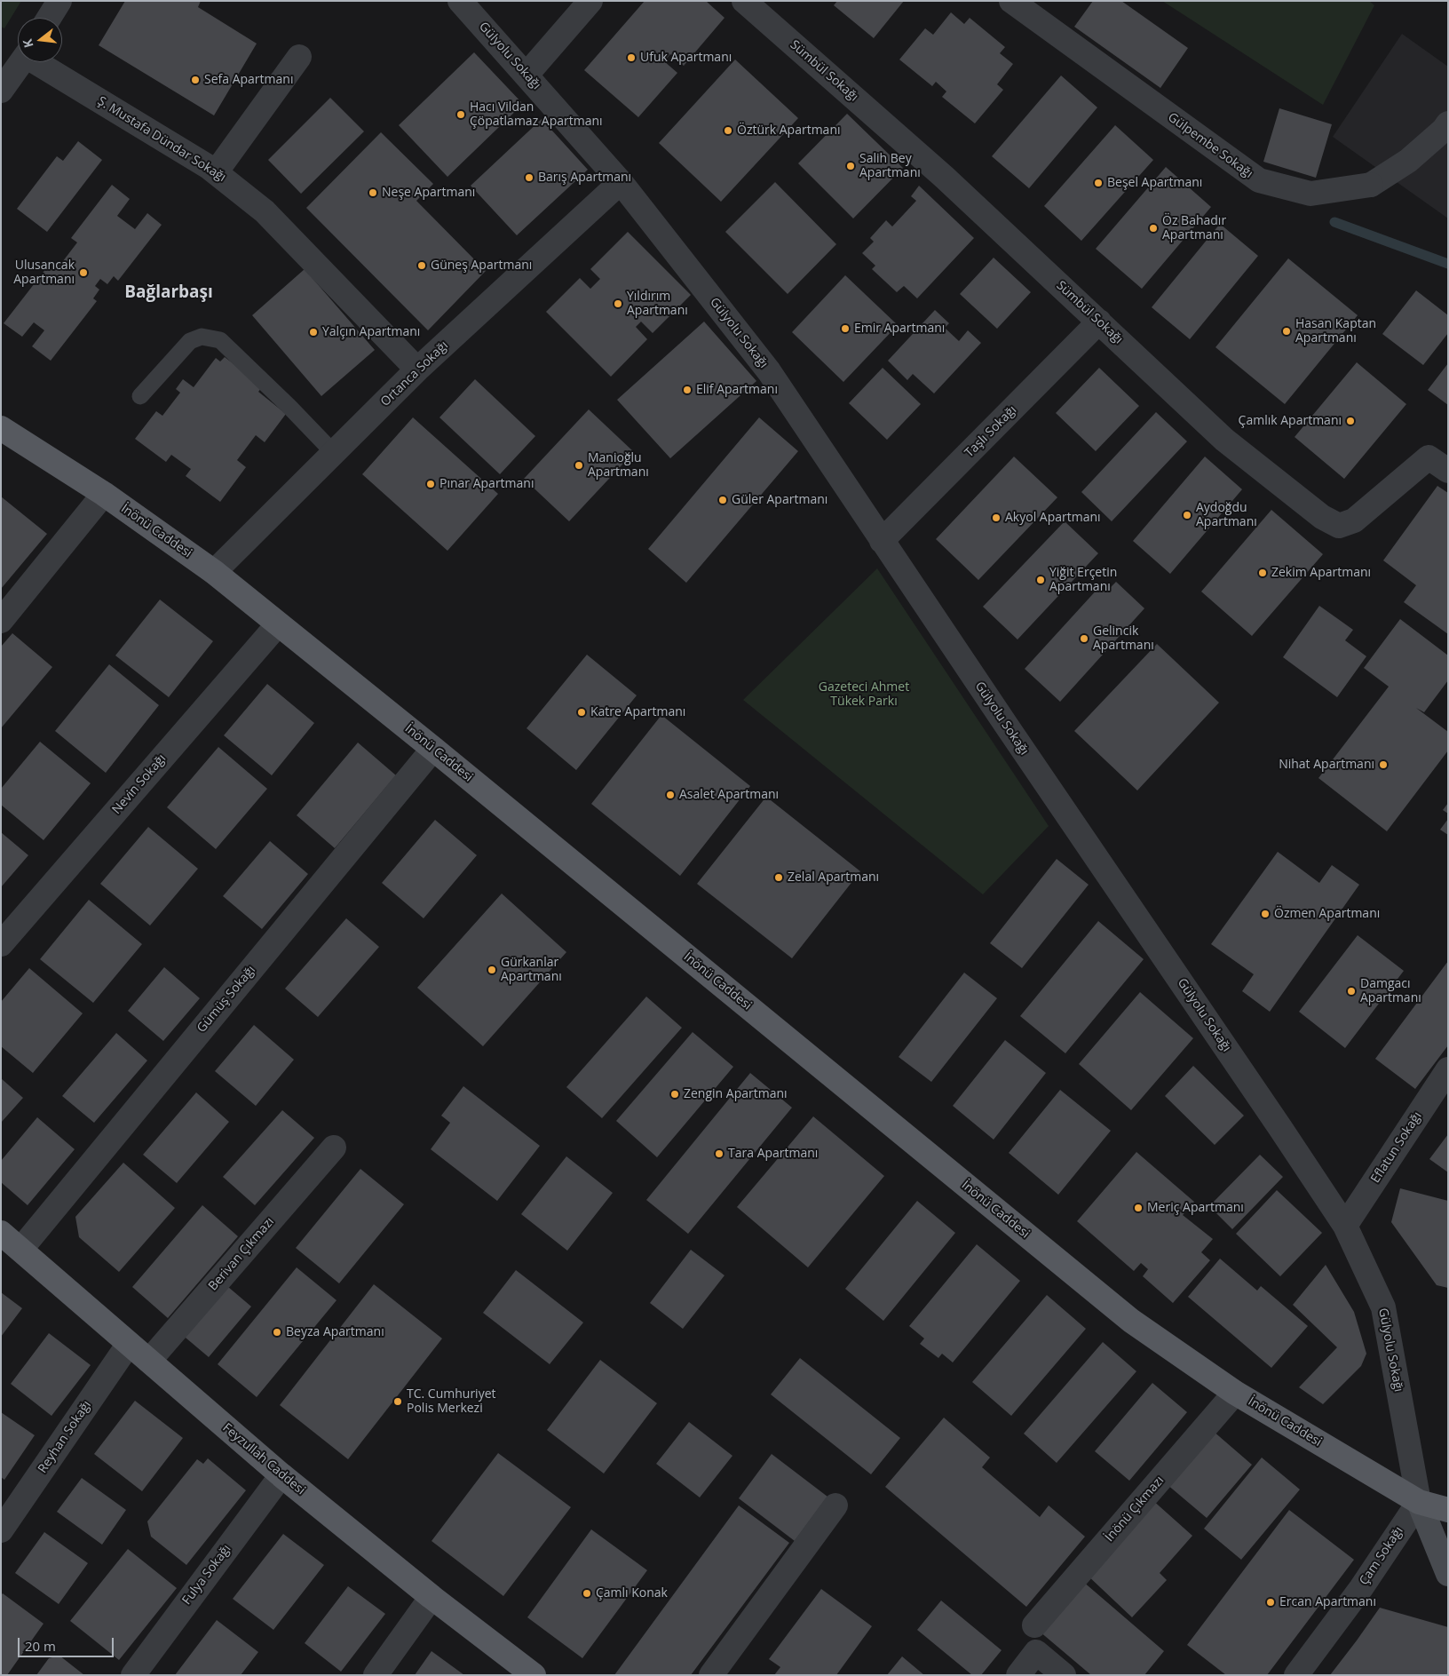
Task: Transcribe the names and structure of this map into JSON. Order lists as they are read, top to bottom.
{
  "streets": {
    "main road": ["İnönü Caddesi", "Feyzullah Caddesi"],
    "street": [
      "Gülyolu Sokağı",
      "Sümbül Sokağı",
      "Ş. Mustafa Dündar Sokağı",
      "Gülpembe Sokağı",
      "Ortanca Sokağı",
      "Taşlı Sokağı",
      "Nevin Sokağı",
      "Gümüş Sokağı",
      "Eflatun Sokağı",
      "Berivan Çıkmazı",
      "Reyhan Sokağı",
      "İnönü Çıkmazı",
      "Çam Sokağı",
      "Fulya Sokağı"
    ]
  },
  "crossings": [
    ["Gülyolu Sokağı", "Ortanca Sokağı"],
    ["Gülyolu Sokağı", "Taşlı Sokağı"],
    ["Gülyolu Sokağı", "İnönü Caddesi"],
    ["Gülyolu Sokağı", "Eflatun Sokağı"],
    ["Gülyolu Sokağı", "Çam Sokağı"],
    ["Sümbül Sokağı", "Taşlı Sokağı"],
    ["Ş. Mustafa Dündar Sokağı", "Ortanca Sokağı"],
    ["Ortanca Sokağı", "İnönü Caddesi"],
    ["İnönü Caddesi", "Nevin Sokağı"],
    ["İnönü Caddesi", "Gümüş Sokağı"],
    ["İnönü Caddesi", "İnönü Çıkmazı"],
    ["İnönü Caddesi", "Çam Sokağı"],
    ["Gümüş Sokağı", "Feyzullah Caddesi"],
    ["Berivan Çıkmazı", "Feyzullah Caddesi"],
    ["Reyhan Sokağı", "Feyzullah Caddesi"],
    ["Feyzullah Caddesi", "Fulya Sokağı"]
  ],
  "districts": ["Bağlarbaşı"],
  "parks": ["Gazeteci Ahmet Tükek Parkı"],
  "places": [
    "Ufuk Apartmanı",
    "Sefa Apartmanı",
    "Hacı Vildan Çöpatlamaz Apartmanı",
    "Öztürk Apartmanı",
    "Salih Bey Apartmanı",
    "Barış Apartmanı",
    "Beşel Apartmanı",
    "Neşe Apartmanı",
    "Öz Bahadır Apartmanı",
    "Güneş Apartmanı",
    "Ulusancak Apartmanı",
    "Yıldırım Apartmanı",
    "Emir Apartmanı",
    "Hasan Kaptan Apartmanı",
    "Yalçın Apartmanı",
    "Elif Apartmanı",
    "Çamlık Apartmanı",
    "Manioğlu Apartmanı",
    "Pınar Apartmanı",
    "Güler Apartmanı",
    "Aydoğdu Apartmanı",
    "Akyol Apartmanı",
    "Zekim Apartmanı",
    "Yiğit Erçetin Apartmanı",
    "Gelincik Apartmanı",
    "Katre Apartmanı",
    "Nihat Apartmanı",
    "Asalet Apartmanı",
    "Zelal Apartmanı",
    "Özmen Apartmanı",
    "Gürkanlar Apartmanı",
    "Damgacı Apartmanı",
    "Zengin Apartmanı",
    "Tara Apartmanı",
    "Meriç Apartmanı",
    "Beyza Apartmanı",
    "TC. Cumhuriyet Polis Merkezi",
    "Çamlı Konak",
    "Ercan Apartmanı"
  ],
  "scale_bar": "20 m",
  "north": "left"
}
